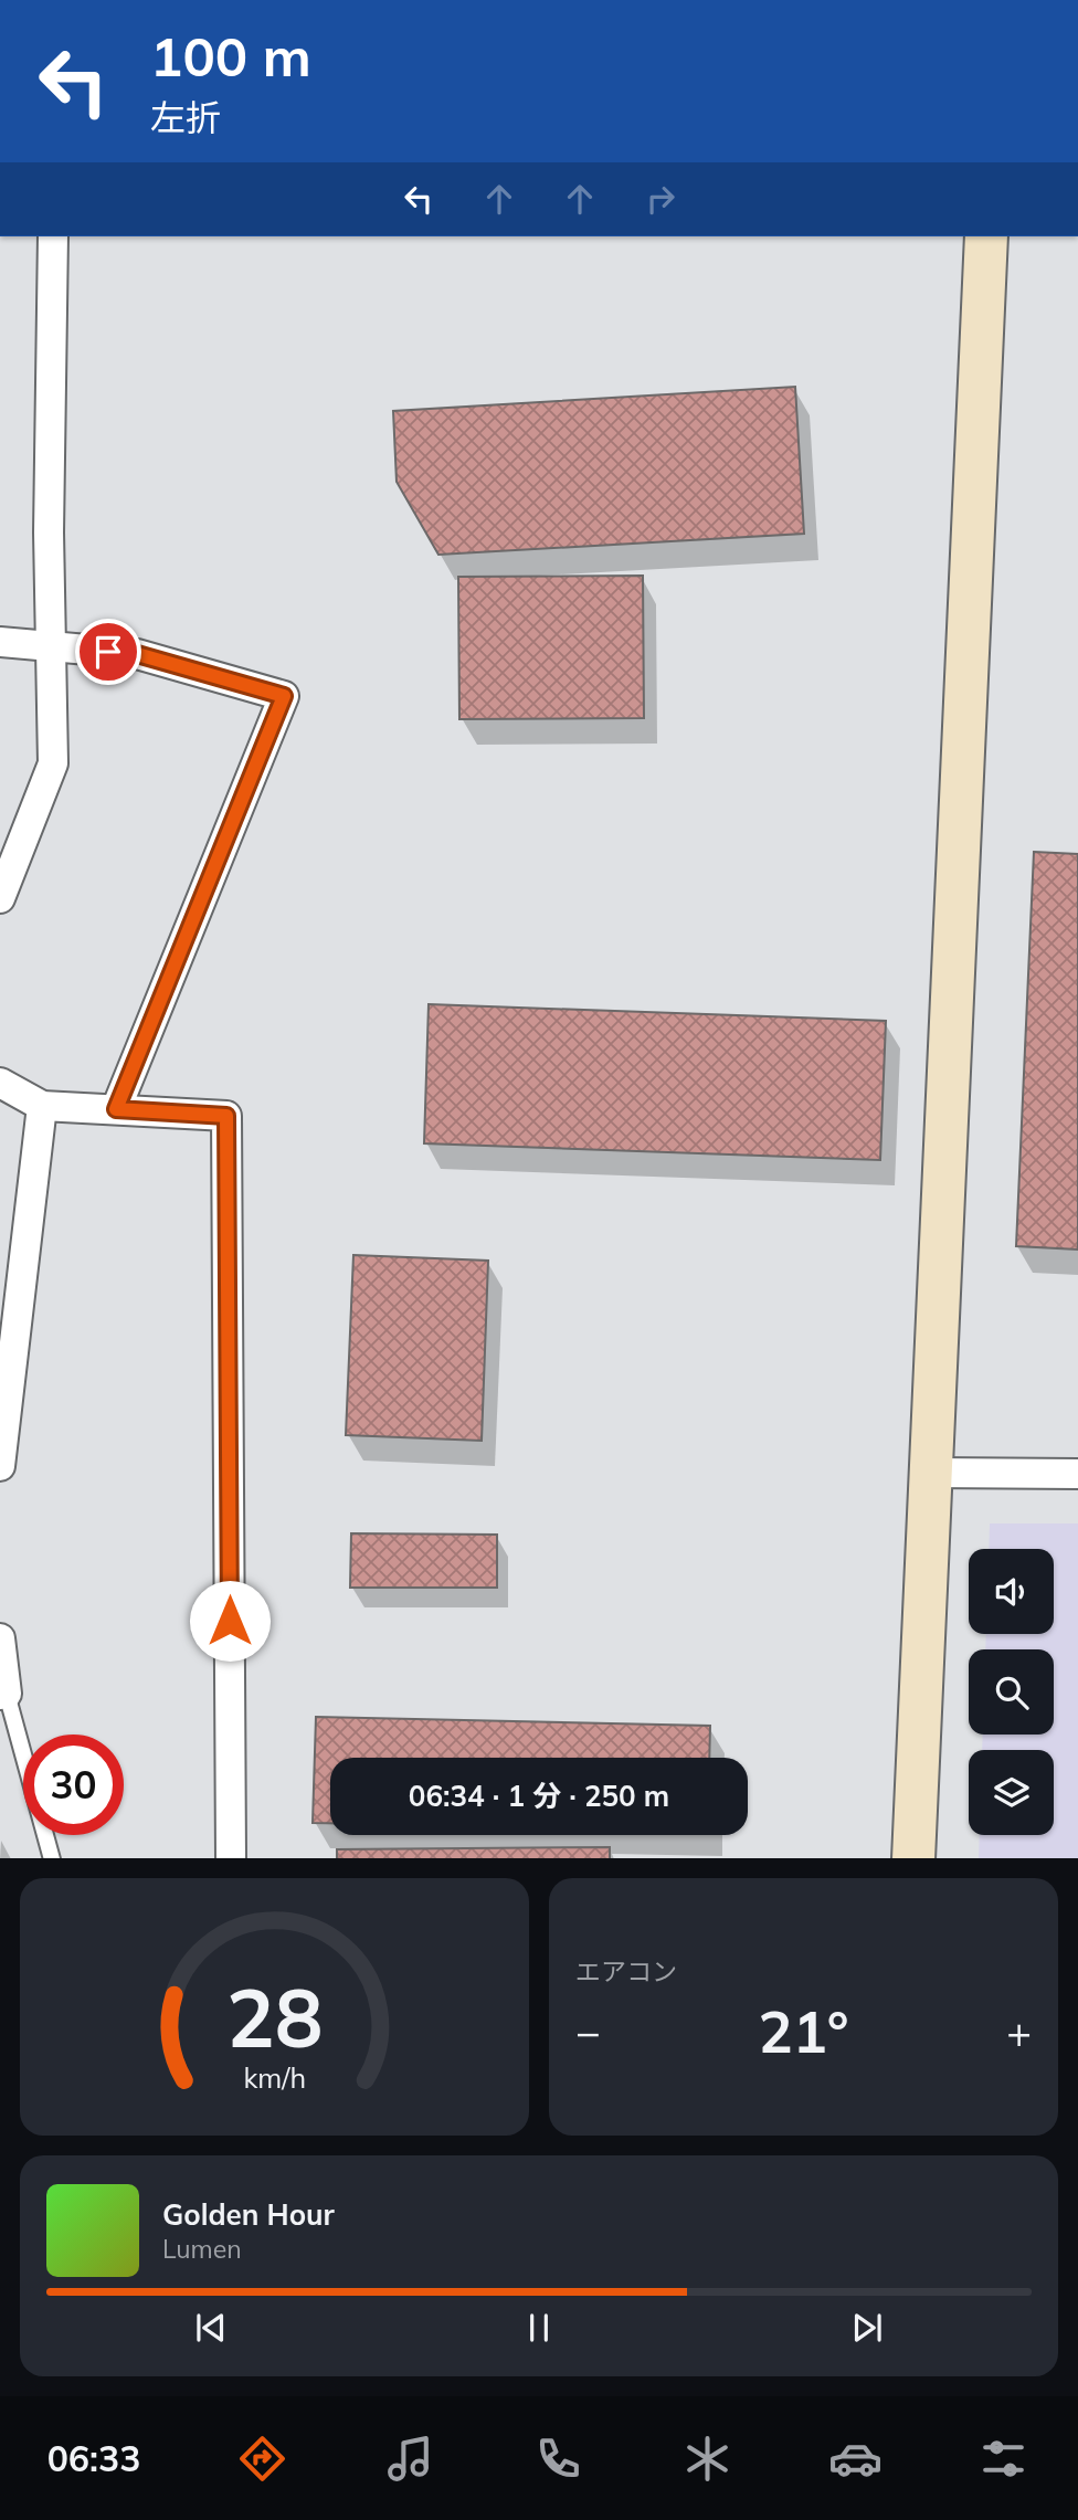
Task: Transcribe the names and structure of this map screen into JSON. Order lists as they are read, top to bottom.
{
  "page": {
    "turn": ["100 m", "左折"],
    "limit": "30",
    "trip": "06:34 · 1 分 · 250 m",
    "tile": "エアコン",
    "heat": ["−", "21°", "+"],
    "song": ["Golden Hour", "Lumen"],
    "tabs": "06:33",
    "gauge": ["28", "km/h"]
  }
}
